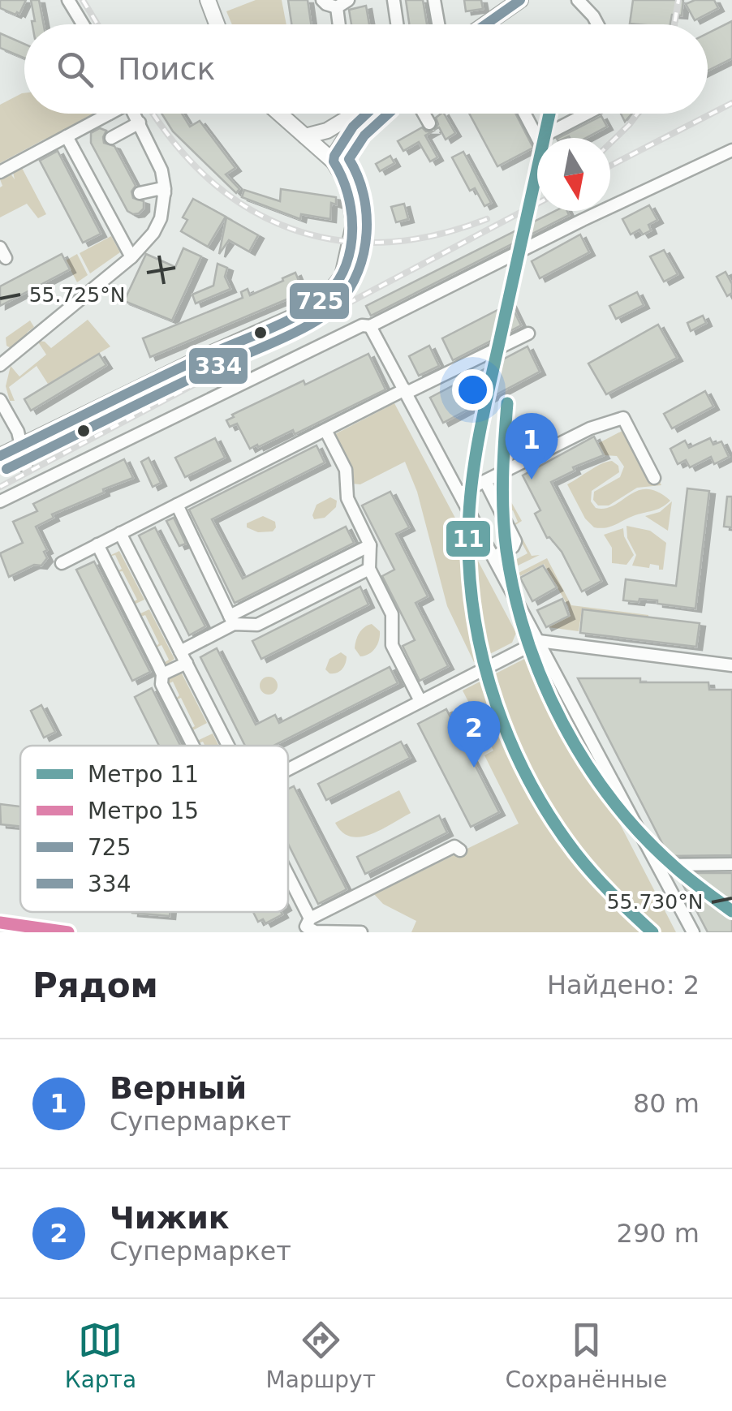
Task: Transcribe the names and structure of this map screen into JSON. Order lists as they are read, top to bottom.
{
  "lines": [
    "transit line 725",
    "metro line 11",
    "transit line 334",
    "metro line 15"
  ],
  "legend": [
    "Метро 11",
    "Метро 15",
    "725",
    "334"
  ],
  "north": "bottom",
  "page": {
    "search": "Поиск",
    "pins": ["1", "2"],
    "heading": ["Рядом", "Найдено: 2"],
    "list": [
      {
        "mark": "1",
        "name": "Верный",
        "note": "Супермаркет",
        "value": "80 m"
      },
      {
        "mark": "2",
        "name": "Чижик",
        "note": "Супермаркет",
        "value": "290 m"
      }
    ],
    "nav": ["Карта", "Маршрут", "Сохранённые"]
  },
  "coordinates": ["55.725°N", "55.730°N"]
}
